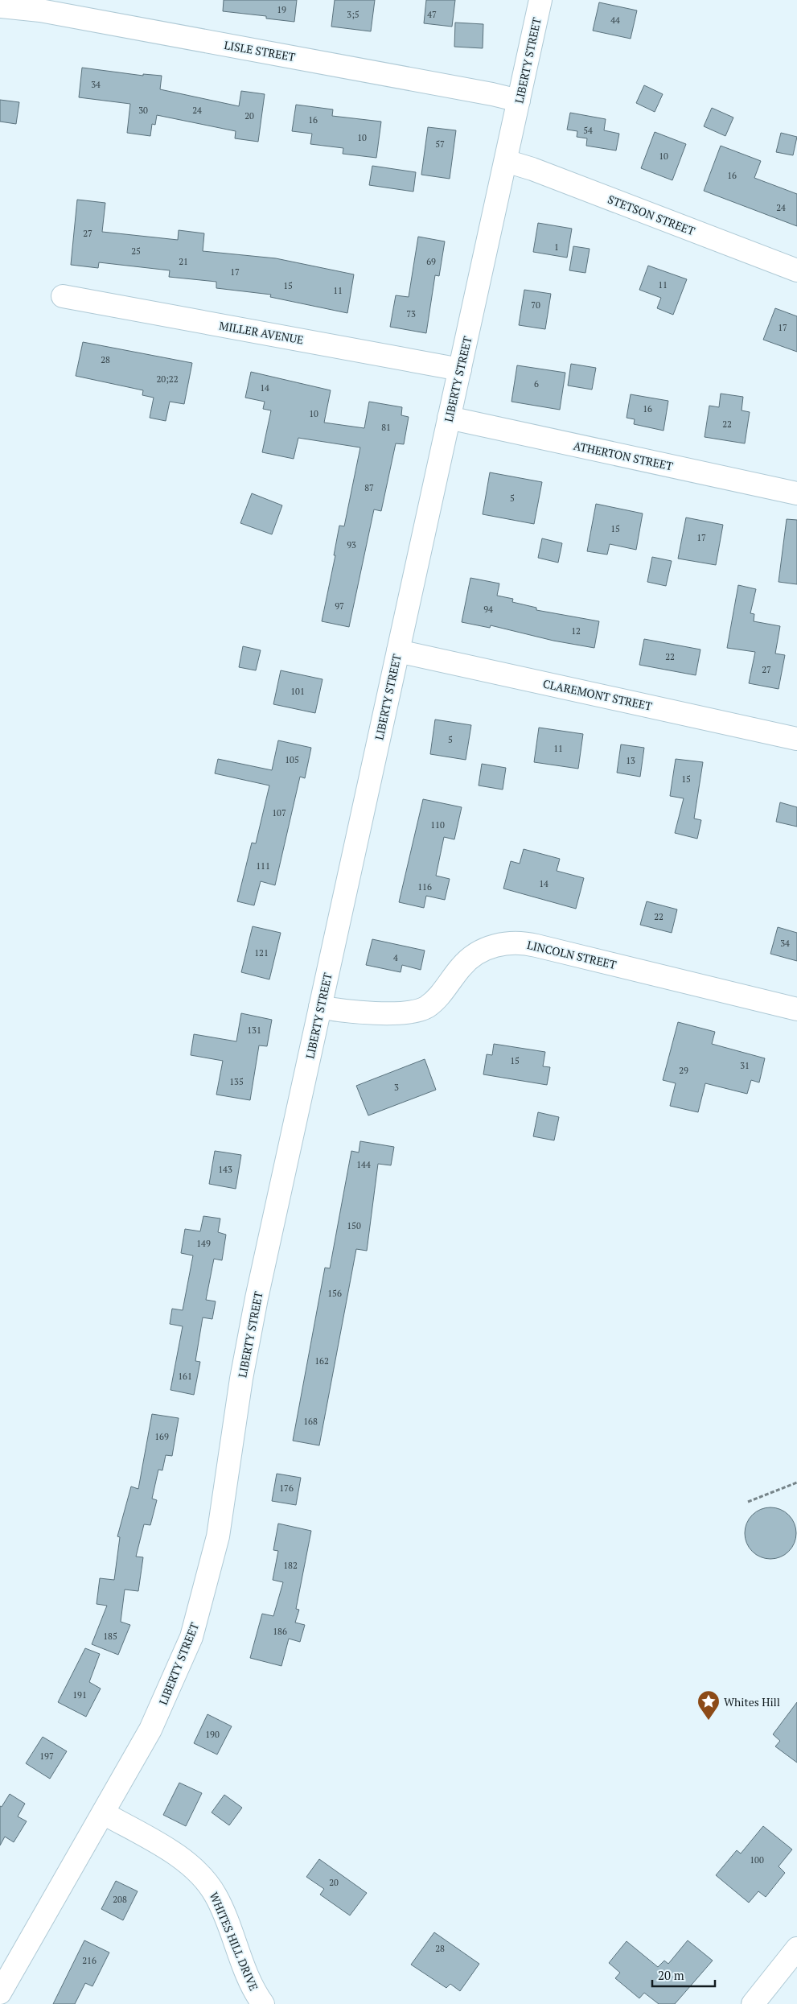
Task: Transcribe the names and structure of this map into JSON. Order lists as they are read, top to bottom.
{
  "streets": {
    "street": [
      "LISLE STREET",
      "LIBERTY STREET",
      "STETSON STREET",
      "MILLER AVENUE",
      "ATHERTON STREET",
      "CLAREMONT STREET",
      "LINCOLN STREET",
      "WHITES HILL DRIVE"
    ]
  },
  "crossings": [
    ["LISLE STREET", "LIBERTY STREET"],
    ["LIBERTY STREET", "STETSON STREET"],
    ["LIBERTY STREET", "MILLER AVENUE"],
    ["LIBERTY STREET", "ATHERTON STREET"],
    ["LIBERTY STREET", "CLAREMONT STREET"],
    ["LIBERTY STREET", "LINCOLN STREET"],
    ["LIBERTY STREET", "WHITES HILL DRIVE"]
  ],
  "places": {
    "place": ["Whites Hill"]
  },
  "house_numbers": [
    "19",
    "3;5",
    "47",
    "44",
    "34",
    "30",
    "24",
    "20",
    "16",
    "54",
    "10",
    "57",
    "10",
    "16",
    "24",
    "27",
    "1",
    "25",
    "21",
    "69",
    "17",
    "11",
    "15",
    "11",
    "70",
    "73",
    "17",
    "28",
    "20;22",
    "6",
    "14",
    "16",
    "10",
    "22",
    "81",
    "87",
    "5",
    "15",
    "17",
    "93",
    "97",
    "94",
    "12",
    "22",
    "27",
    "101",
    "5",
    "11",
    "105",
    "13",
    "15",
    "107",
    "110",
    "111",
    "14",
    "116",
    "22",
    "34",
    "121",
    "4",
    "131",
    "15",
    "31",
    "29",
    "135",
    "3",
    "144",
    "143",
    "150",
    "149",
    "156",
    "162",
    "161",
    "168",
    "169",
    "176",
    "182",
    "186",
    "185",
    "191",
    "190",
    "197",
    "100",
    "20",
    "208",
    "28",
    "216"
  ],
  "scale_bar": "20 m"
}
